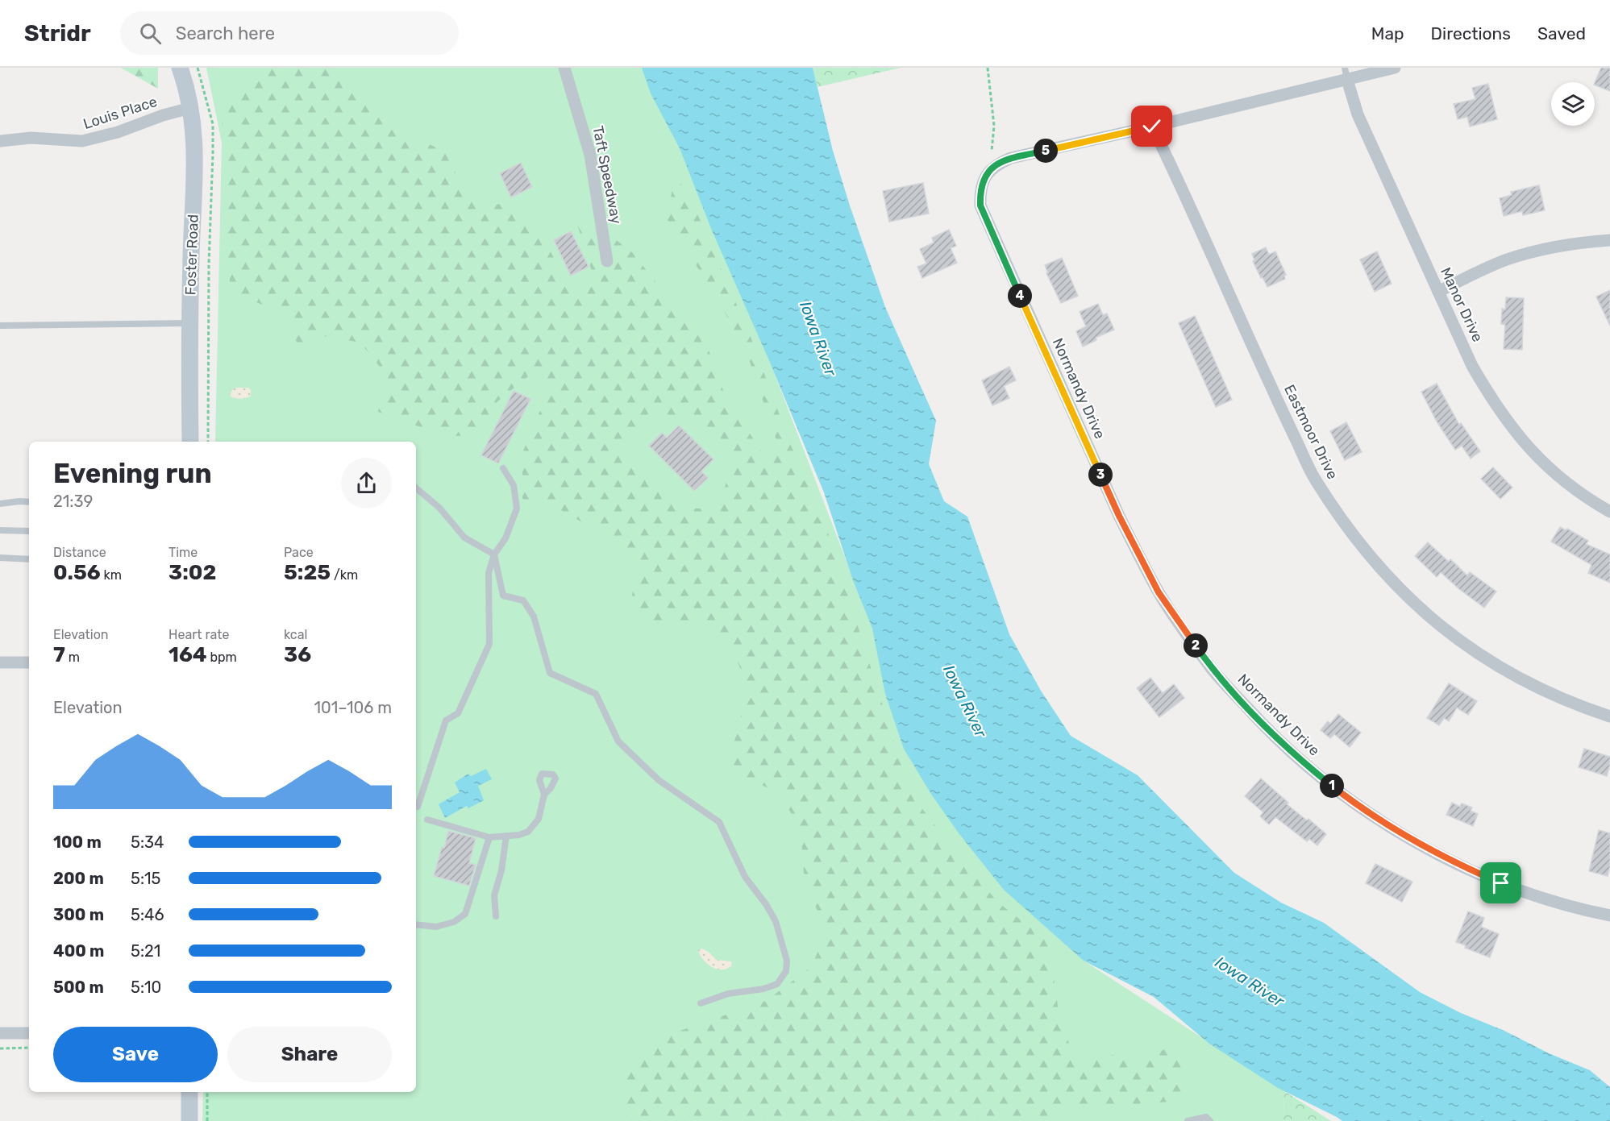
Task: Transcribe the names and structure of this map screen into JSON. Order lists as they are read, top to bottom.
{
  "streets": {
    "street": [
      "Louis Place",
      "Taft Speedway",
      "Foster Road",
      "Manor Drive",
      "Normandy Drive",
      "Eastmoor Drive"
    ]
  },
  "crossings": [
    ["Louis Place", "Foster Road"],
    ["Manor Drive", "Normandy Drive"],
    ["Normandy Drive", "Eastmoor Drive"]
  ],
  "water": ["Iowa River"],
  "page": {
    "header": "Stridr",
    "search": "Search here",
    "nav": ["Map", "Directions", "Saved"],
    "pins": [
      "5",
      "4",
      "3",
      "2",
      "1"
    ],
    "heading": ["Evening run", "21:39"],
    "stats": [
      ["Distance", "0.56 km"],
      ["Time", "3:02"],
      ["Pace", "5:25 /km"],
      ["Elevation", "7 m"],
      ["Heart rate", "164 bpm"],
      ["kcal", "36"]
    ],
    "chart": ["Elevation", "101–106 m"],
    "list": [
      {
        "name": "100 m",
        "note": "5:34"
      },
      {
        "name": "200 m",
        "note": "5:15"
      },
      {
        "name": "300 m",
        "note": "5:46"
      },
      {
        "name": "400 m",
        "note": "5:21"
      },
      {
        "name": "500 m",
        "note": "5:10"
      }
    ],
    "buttons": ["Save", "Share"]
  }
}
